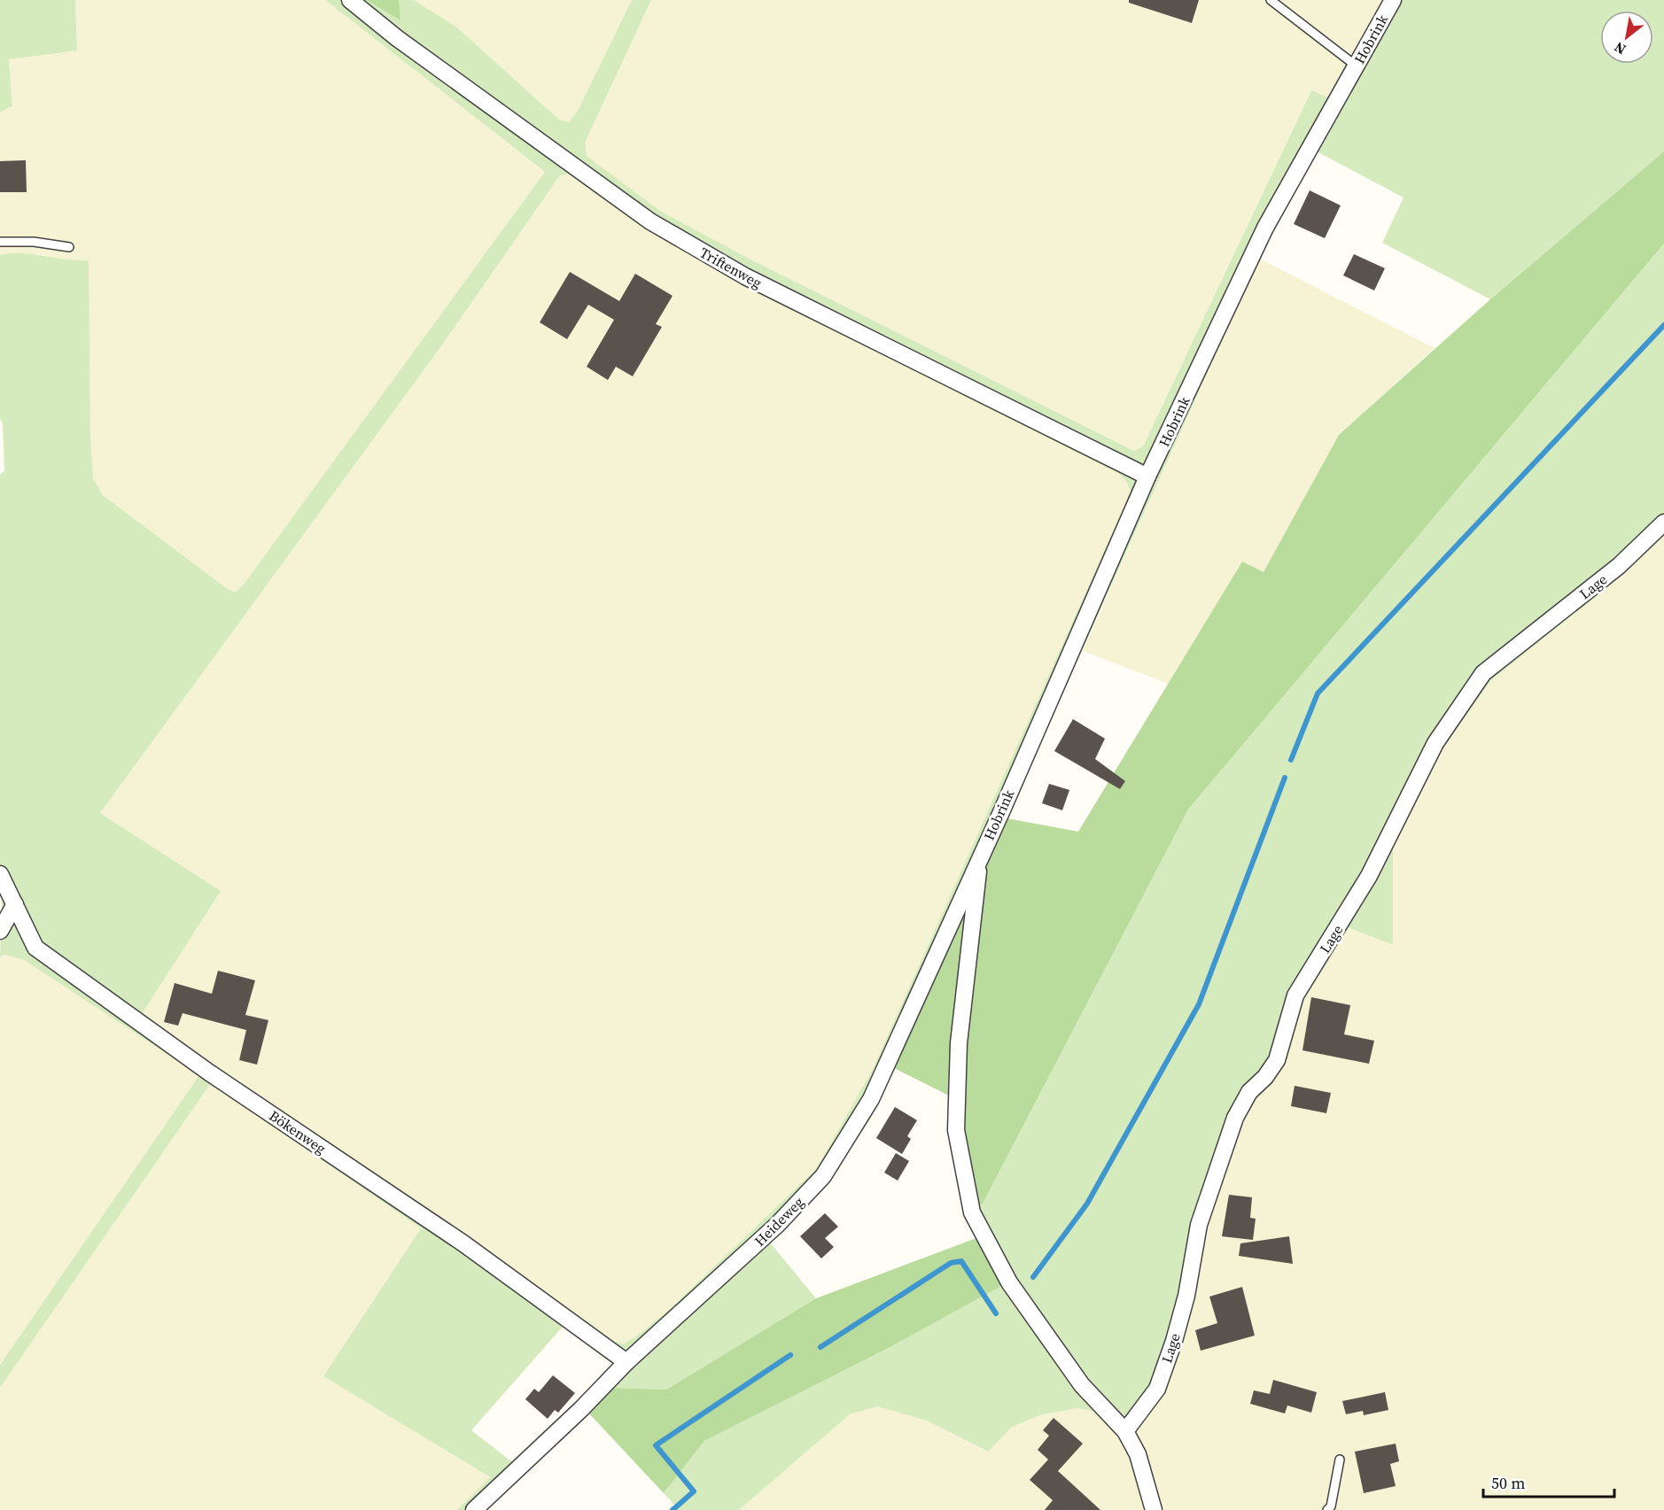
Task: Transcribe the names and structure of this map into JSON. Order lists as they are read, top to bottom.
{
  "streets": {
    "street": [
      "Hobrink",
      "Triftenweg",
      "Lage",
      "Bökenweg",
      "Heideweg"
    ]
  },
  "crossings": [
    ["Hobrink", "Triftenweg"],
    ["Hobrink", "Heideweg"],
    ["Bökenweg", "Heideweg"]
  ],
  "scale_bar": "50 m",
  "north": "bottom left"
}
